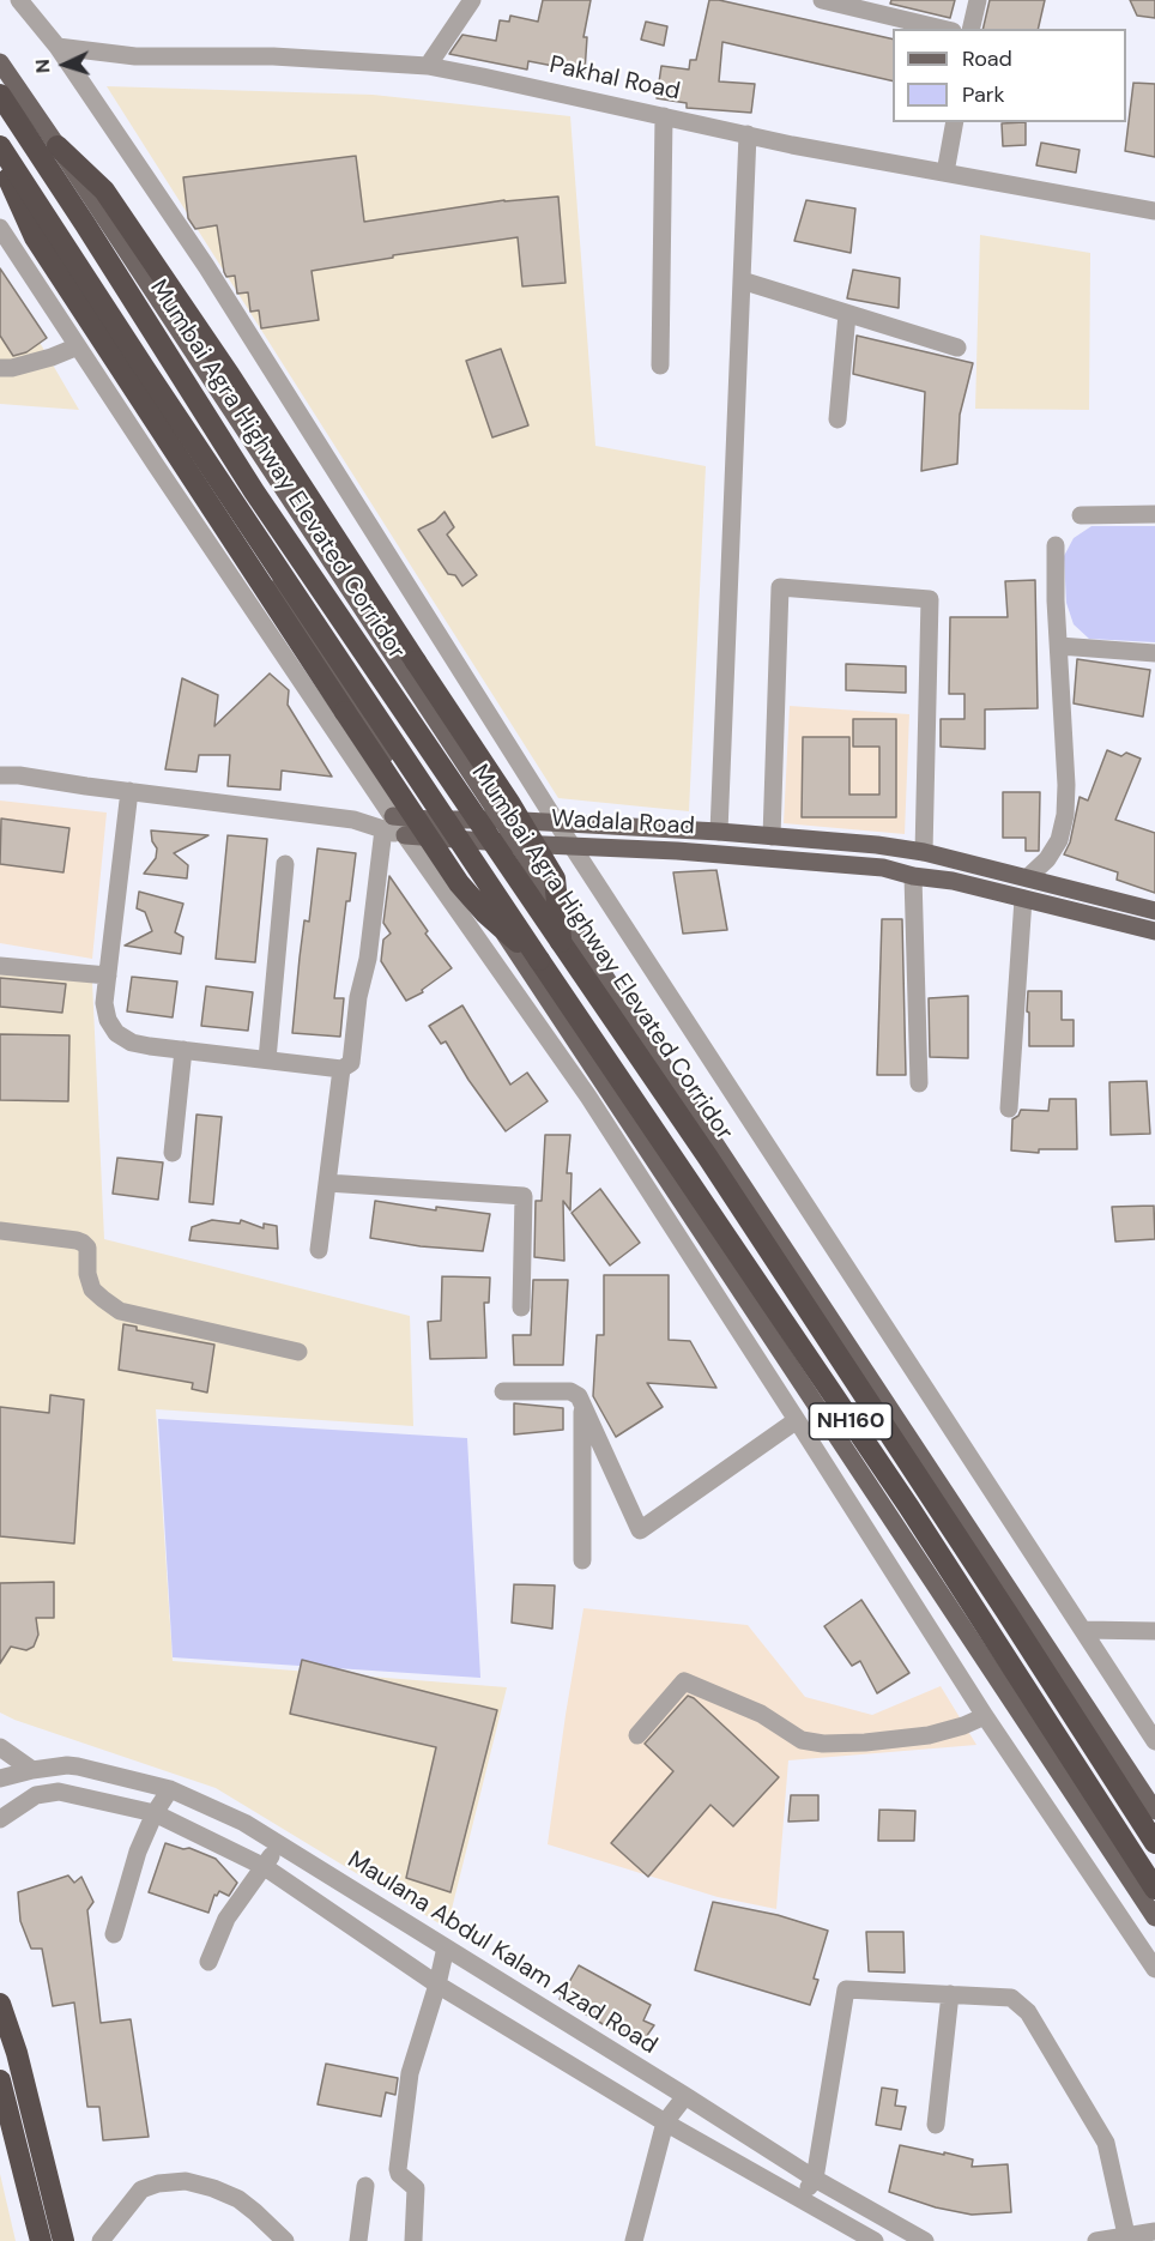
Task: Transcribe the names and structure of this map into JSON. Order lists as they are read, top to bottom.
{
  "streets": {
    "highway": ["Mumbai Agra Highway Elevated Corridor", "NH160"],
    "main road": ["Wadala Road"],
    "street": ["Pakhal Road", "Maulana Abdul Kalam Azad Road"]
  },
  "legend": ["Road", "Park"],
  "north": "left"
}
